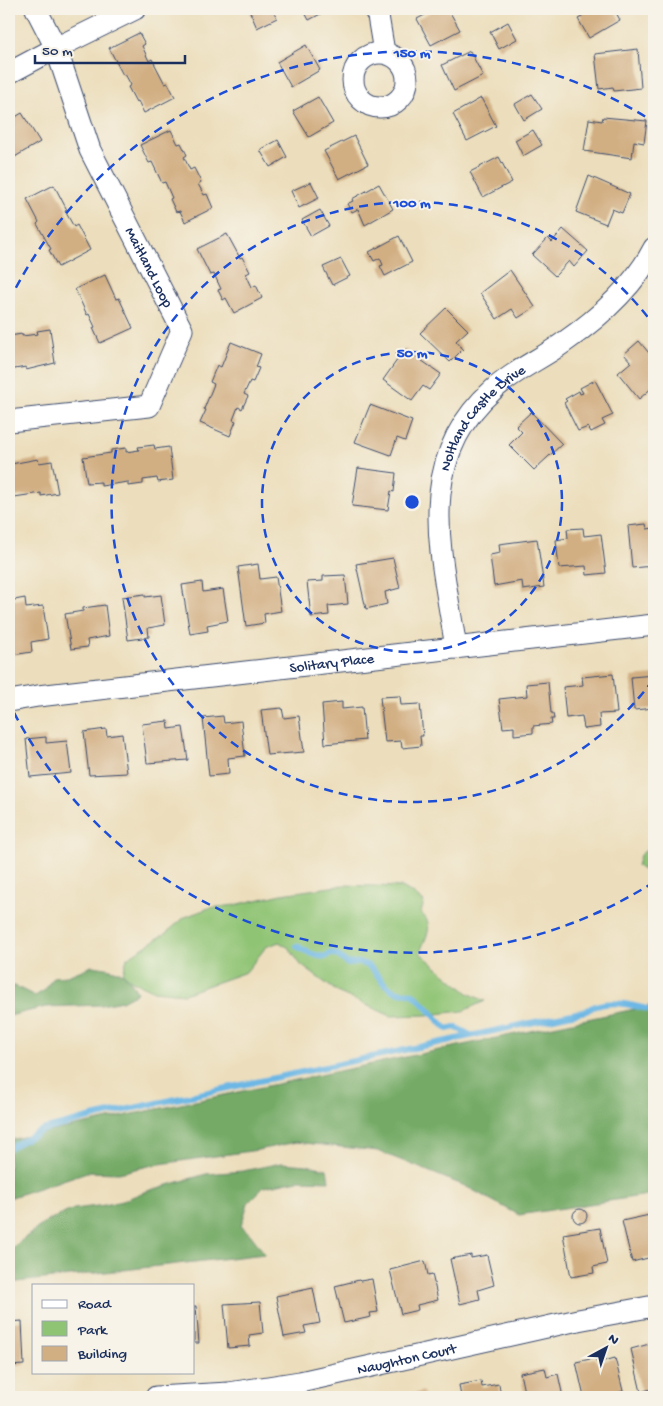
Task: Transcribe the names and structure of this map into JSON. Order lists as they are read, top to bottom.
{
  "streets": {
    "street": [
      "Maitland Loop",
      "Noltland Castle Drive",
      "Solitary Place",
      "Naughton Court"
    ]
  },
  "crossings": [
    ["Noltland Castle Drive", "Solitary Place"]
  ],
  "legend": ["Road", "Park", "Building"],
  "scale_bar": "50 m",
  "north": "top right",
  "rings": ["150 m", "100 m", "50 m"]
}
